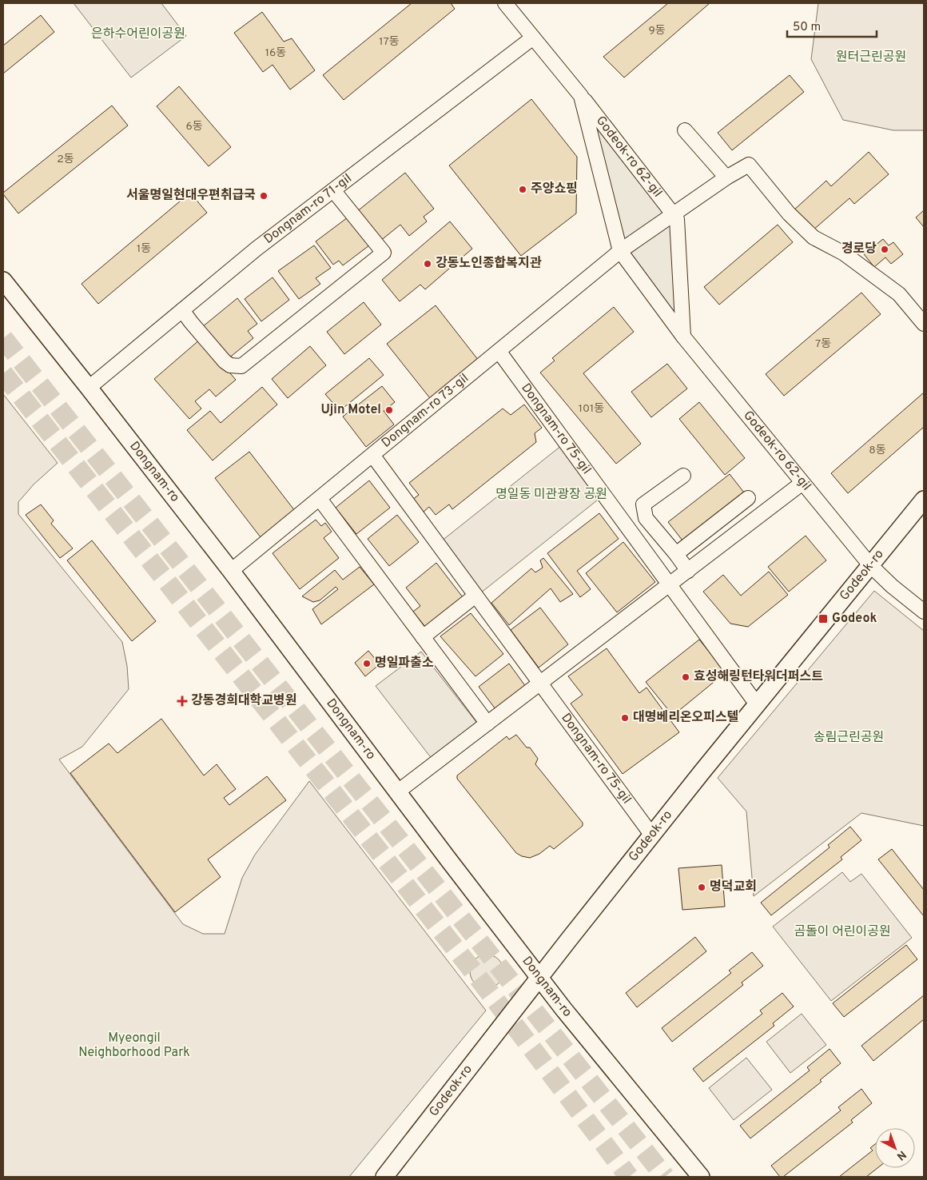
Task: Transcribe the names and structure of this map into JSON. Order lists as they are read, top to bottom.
{
  "streets": {
    "main road": ["Dongnam-ro", "Godeok-ro"],
    "street": [
      "Godeok-ro 62-gil",
      "Dongnam-ro 71-gil",
      "Dongnam-ro 73-gil",
      "Dongnam-ro 75-gil"
    ]
  },
  "crossings": [
    ["Godeok-ro 62-gil", "Dongnam-ro 71-gil"],
    ["Godeok-ro 62-gil", "Dongnam-ro 73-gil"],
    ["Godeok-ro 62-gil", "Godeok-ro"],
    ["Dongnam-ro 71-gil", "Dongnam-ro"],
    ["Dongnam-ro 73-gil", "Dongnam-ro 75-gil"],
    ["Dongnam-ro 73-gil", "Dongnam-ro"],
    ["Dongnam-ro 75-gil", "Godeok-ro"],
    ["Dongnam-ro", "Godeok-ro"]
  ],
  "parks": [
    "은하수어린이공원",
    "원터근린공원",
    "명일동 미관광장 공원",
    "송림근린공원",
    "곰돌이 어린이공원",
    "Myeongil Neighborhood Park"
  ],
  "places": {
    "other": [
      "주양쇼핑",
      "서울명일현대우편취급국",
      "경로당",
      "강동노인종합복지관",
      "Ujin Motel",
      "명일파출소",
      "효성해링턴타워더퍼스트",
      "대명베리온오피스텔",
      "명덕교회"
    ],
    "transit": ["Godeok"],
    "health": ["강동경희대학교병원"]
  },
  "house_numbers": [
    "9동",
    "17동",
    "16동",
    "6동",
    "2동",
    "1동",
    "7동",
    "101동",
    "8동"
  ],
  "scale_bar": "50 m",
  "north": "bottom right"
}
